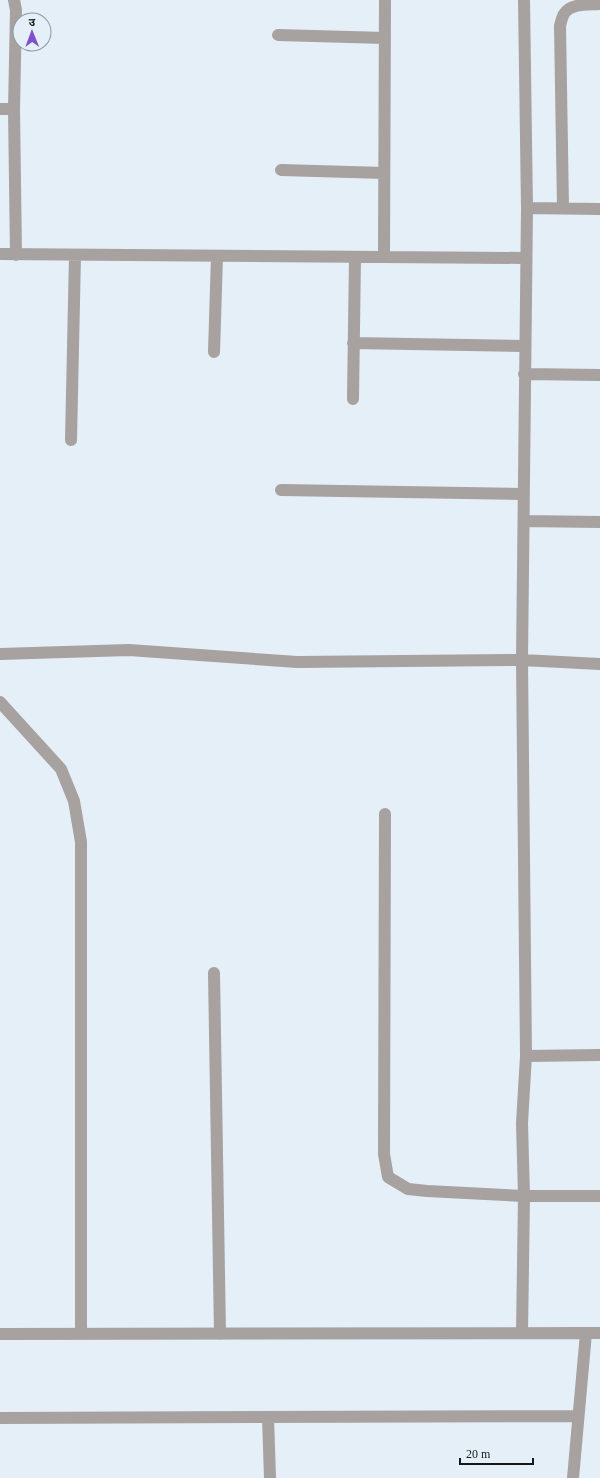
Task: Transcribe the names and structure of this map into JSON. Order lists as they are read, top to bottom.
{
  "scale_bar": "20 m",
  "north": "top"
}
